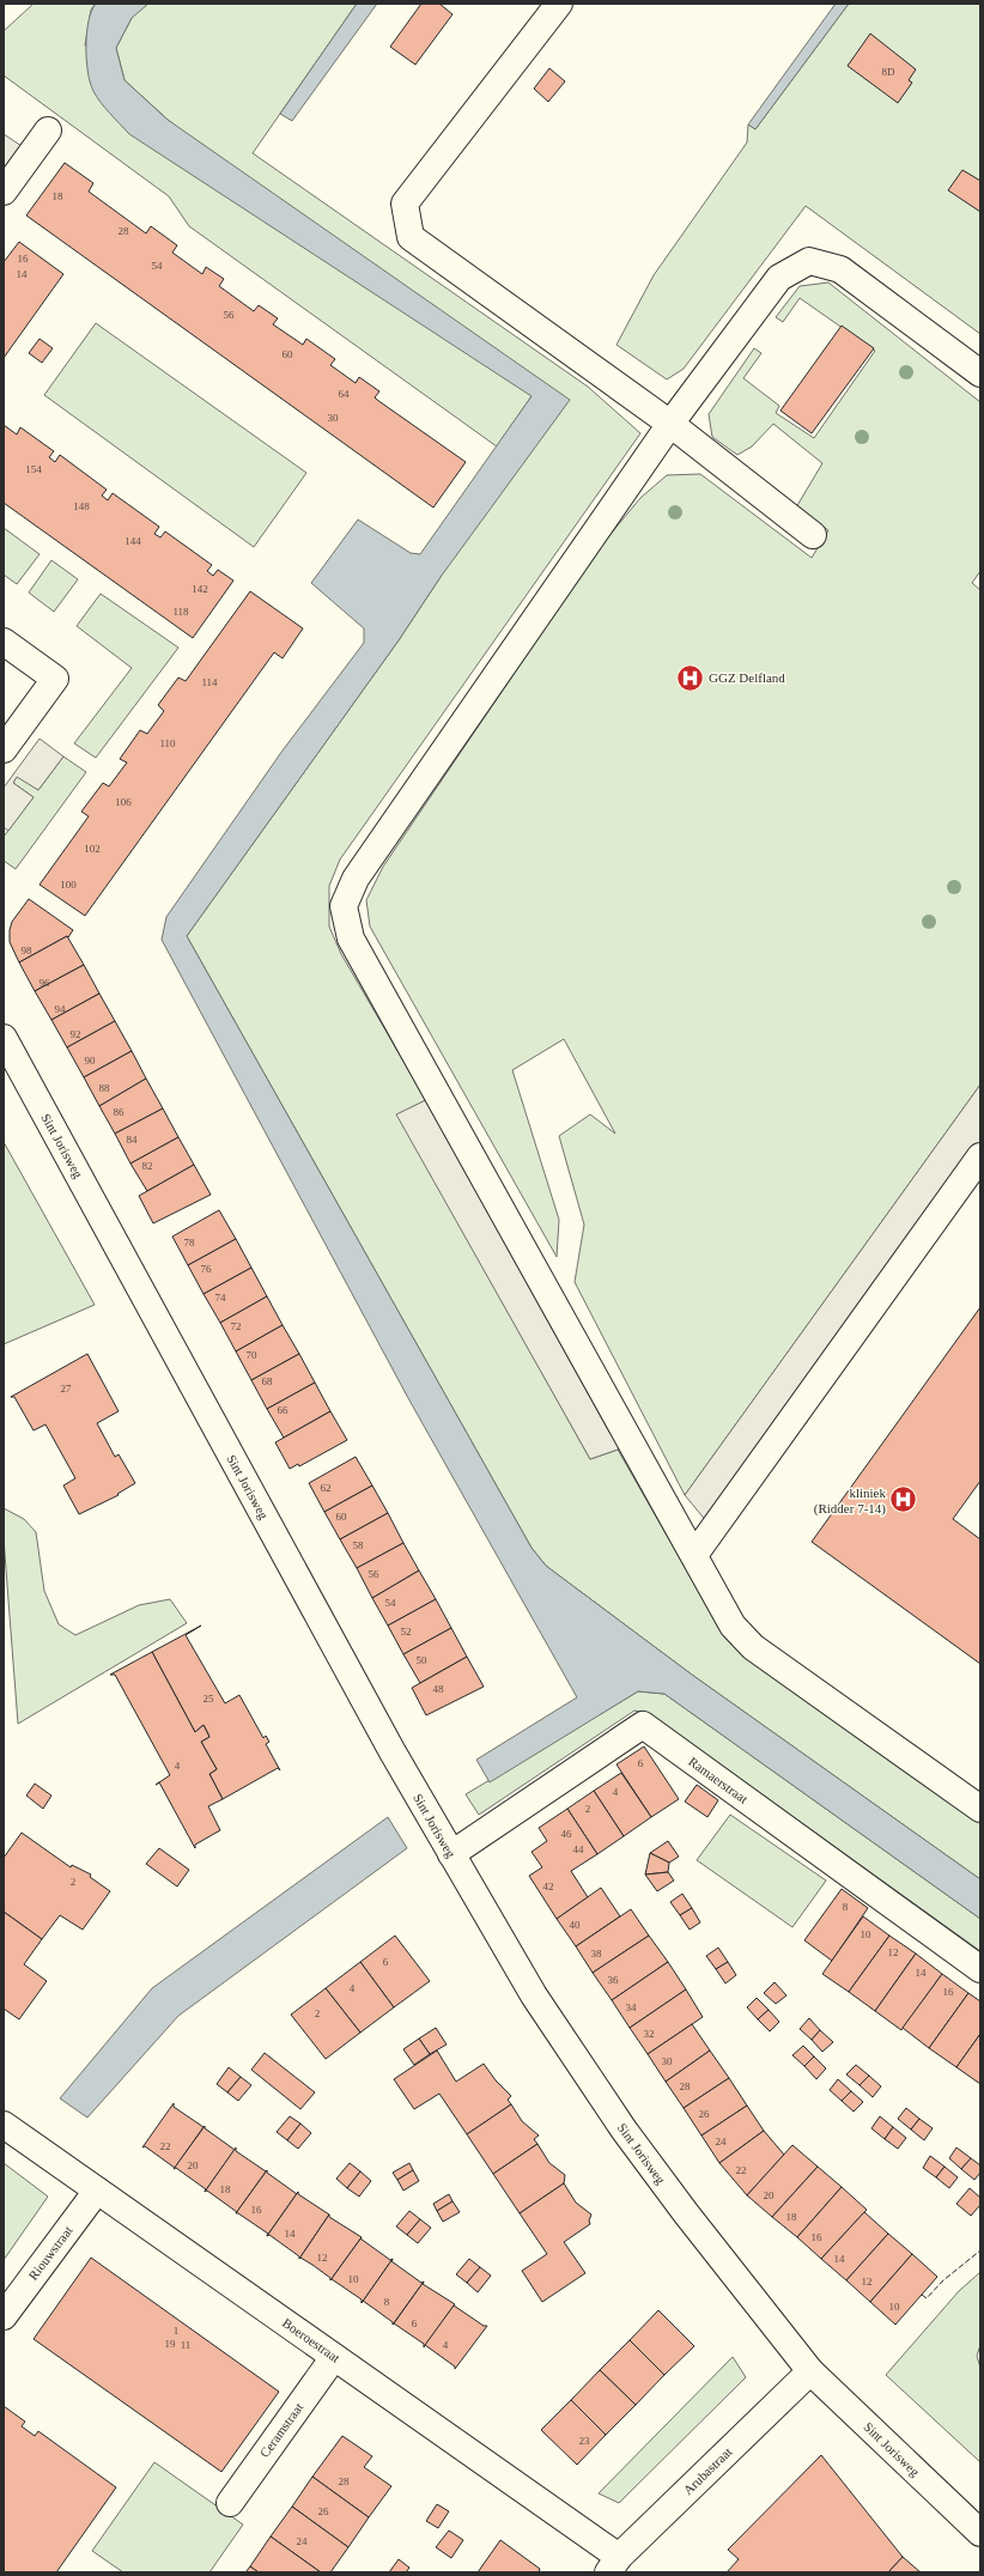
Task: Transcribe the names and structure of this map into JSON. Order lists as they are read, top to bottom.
{
  "streets": {
    "street": [
      "Sint Jorisweg",
      "Ramaerstraat",
      "Riouwstraat",
      "Boeroestraat",
      "Ceramstraat",
      "Arubastraat"
    ]
  },
  "crossings": [
    ["Sint Jorisweg", "Ramaerstraat"],
    ["Sint Jorisweg", "Arubastraat"],
    ["Riouwstraat", "Boeroestraat"],
    ["Boeroestraat", "Ceramstraat"],
    ["Boeroestraat", "Arubastraat"]
  ],
  "places": {
    "hospital": ["GGZ Delfland", "kliniek (Ridder 7-14)"]
  },
  "house_numbers": [
    "8D",
    "18",
    "28",
    "16",
    "54",
    "14",
    "56",
    "60",
    "64",
    "30",
    "154",
    "148",
    "144",
    "142",
    "118",
    "114",
    "110",
    "106",
    "102",
    "100",
    "98",
    "96",
    "94",
    "92",
    "90",
    "88",
    "86",
    "84",
    "82",
    "78",
    "76",
    "74",
    "72",
    "70",
    "68",
    "27",
    "66",
    "62",
    "60",
    "58",
    "56",
    "54",
    "52",
    "50",
    "48",
    "25",
    "6",
    "4",
    "4",
    "2",
    "46",
    "44",
    "2",
    "42",
    "8",
    "40",
    "10",
    "12",
    "38",
    "6",
    "14",
    "36",
    "4",
    "16",
    "34",
    "2",
    "32",
    "30",
    "28",
    "26",
    "24",
    "22",
    "20",
    "22",
    "18",
    "20",
    "16",
    "18",
    "14",
    "16",
    "12",
    "14",
    "10",
    "12",
    "8",
    "10",
    "6",
    "1",
    "19",
    "11",
    "4",
    "23",
    "28",
    "26",
    "24"
  ]
}
